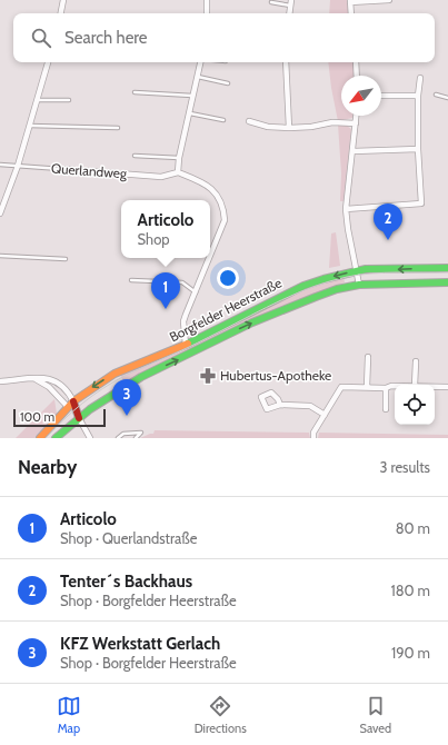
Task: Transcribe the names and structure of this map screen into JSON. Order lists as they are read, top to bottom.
{
  "streets": {
    "main road": ["Borgfelder Heerstraße"],
    "street": ["Querlandweg"]
  },
  "places": {
    "pharmacy": ["Hubertus-Apotheke"]
  },
  "scale_bar": "100 m",
  "north": "bottom left",
  "page": {
    "search": "Search here",
    "popup": ["Articolo", "Shop"],
    "pins": ["2", "1", "3"],
    "scale": "100 m",
    "heading": ["Nearby", "3 results"],
    "list": [
      {
        "mark": "1",
        "name": "Articolo",
        "note": "Shop · Querlandstraße",
        "value": "80 m"
      },
      {
        "mark": "2",
        "name": "Tenter´s Backhaus",
        "note": "Shop · Borgfelder Heerstraße",
        "value": "180 m"
      },
      {
        "mark": "3",
        "name": "KFZ Werkstatt Gerlach",
        "note": "Shop · Borgfelder Heerstraße",
        "value": "190 m"
      }
    ],
    "nav": ["Map", "Directions", "Saved"]
  }
}
